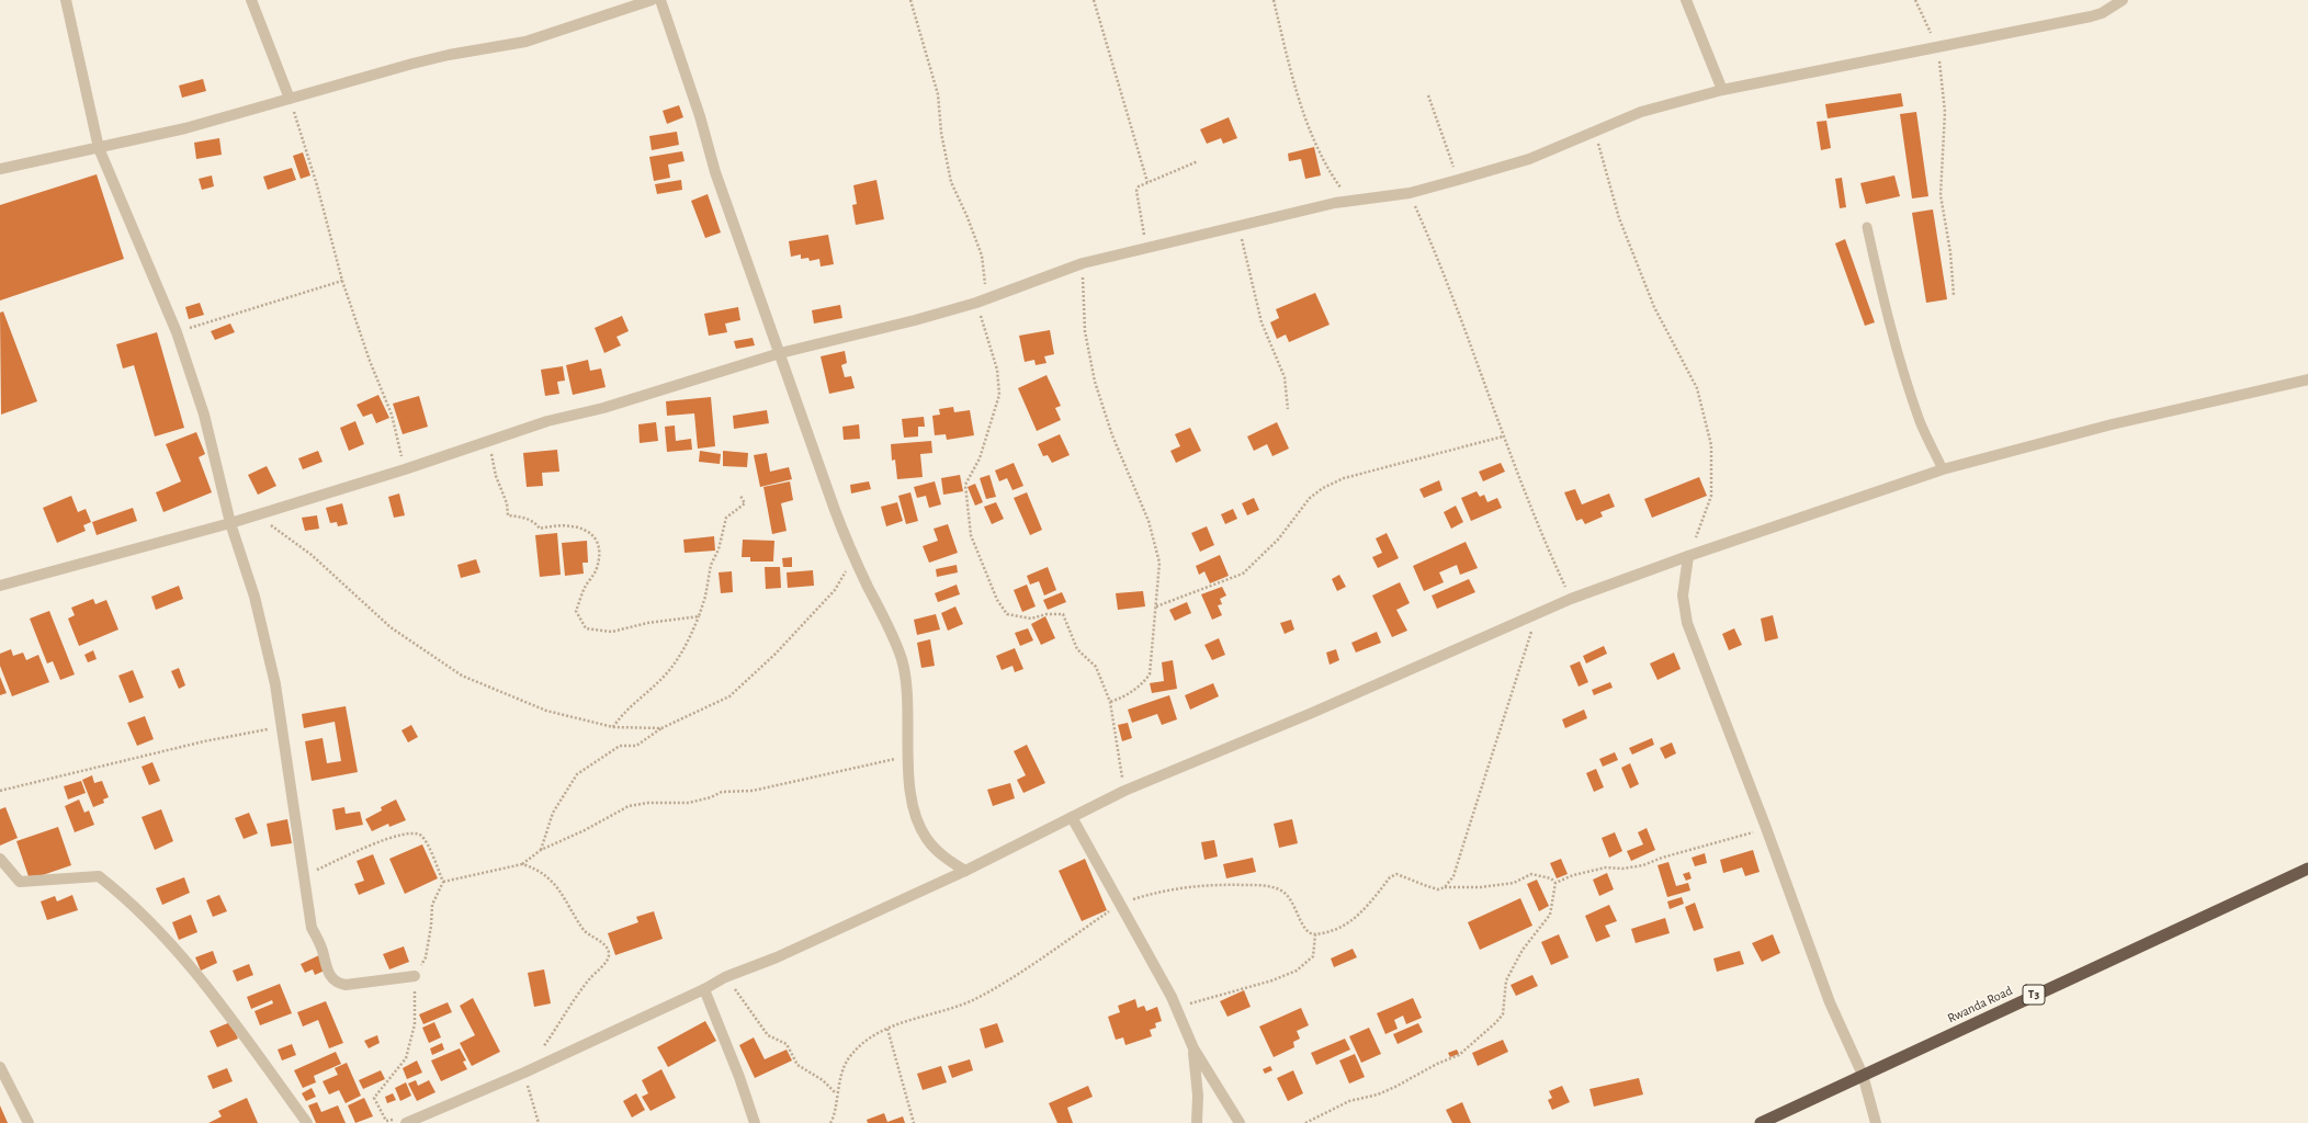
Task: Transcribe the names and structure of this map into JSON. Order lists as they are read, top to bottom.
{
  "streets": {
    "highway": ["T3", "Rwanda Road"]
  }
}
